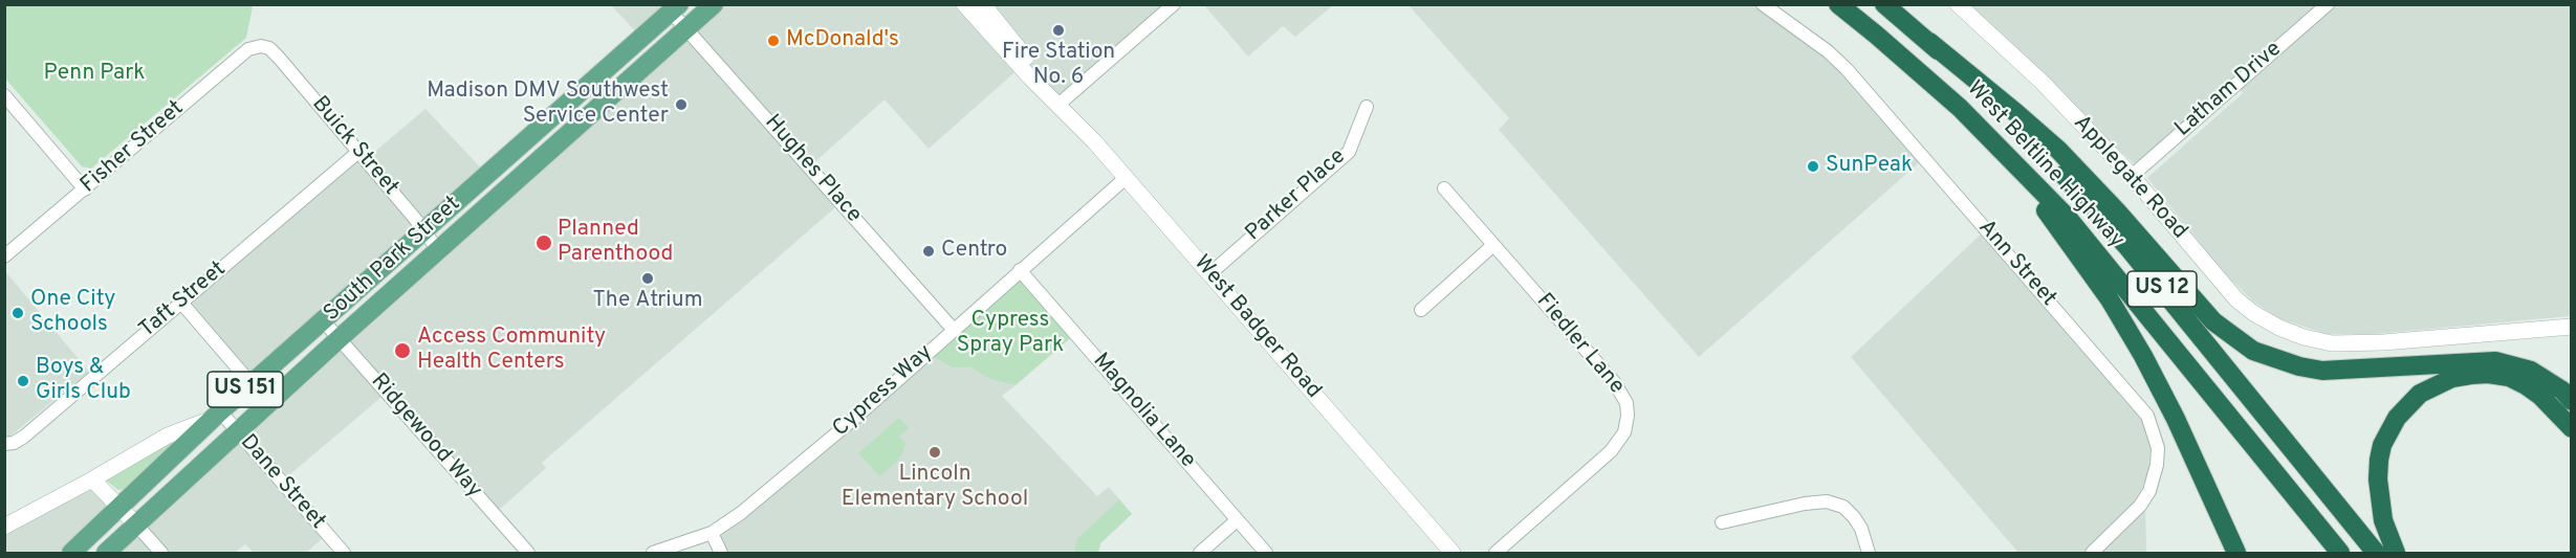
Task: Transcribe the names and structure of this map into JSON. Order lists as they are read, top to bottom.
{
  "streets": {
    "highway": ["West Beltline Highway", "US 12"],
    "main road": ["South Park Street", "US 151"],
    "street": [
      "Latham Drive",
      "Buick Street",
      "Fisher Street",
      "Hughes Place",
      "Applegate Road",
      "Parker Place",
      "Ann Street",
      "Taft Street",
      "West Badger Road",
      "Fiedler Lane",
      "Cypress Way",
      "Magnolia Lane",
      "Ridgewood Way",
      "Dane Street"
    ]
  },
  "crossings": [
    ["Latham Drive", "Applegate Road"],
    ["Buick Street", "Fisher Street"],
    ["Buick Street", "South Park Street"],
    ["Buick Street", "Taft Street"],
    ["Hughes Place", "South Park Street"],
    ["Hughes Place", "Cypress Way"],
    ["Parker Place", "West Badger Road"],
    ["South Park Street", "Ridgewood Way"],
    ["South Park Street", "Dane Street"],
    ["West Badger Road", "Cypress Way"],
    ["Cypress Way", "Magnolia Lane"]
  ],
  "parks": ["Penn Park", "Cypress Spray Park"],
  "places": [
    "Fire Station No. 6",
    "McDonald's",
    "Madison DMV Southwest Service Center",
    "SunPeak",
    "Planned Parenthood",
    "Centro",
    "The Atrium",
    "One City Schools",
    "Access Community Health Centers",
    "Boys & Girls Club",
    "Lincoln Elementary School"
  ]
}
